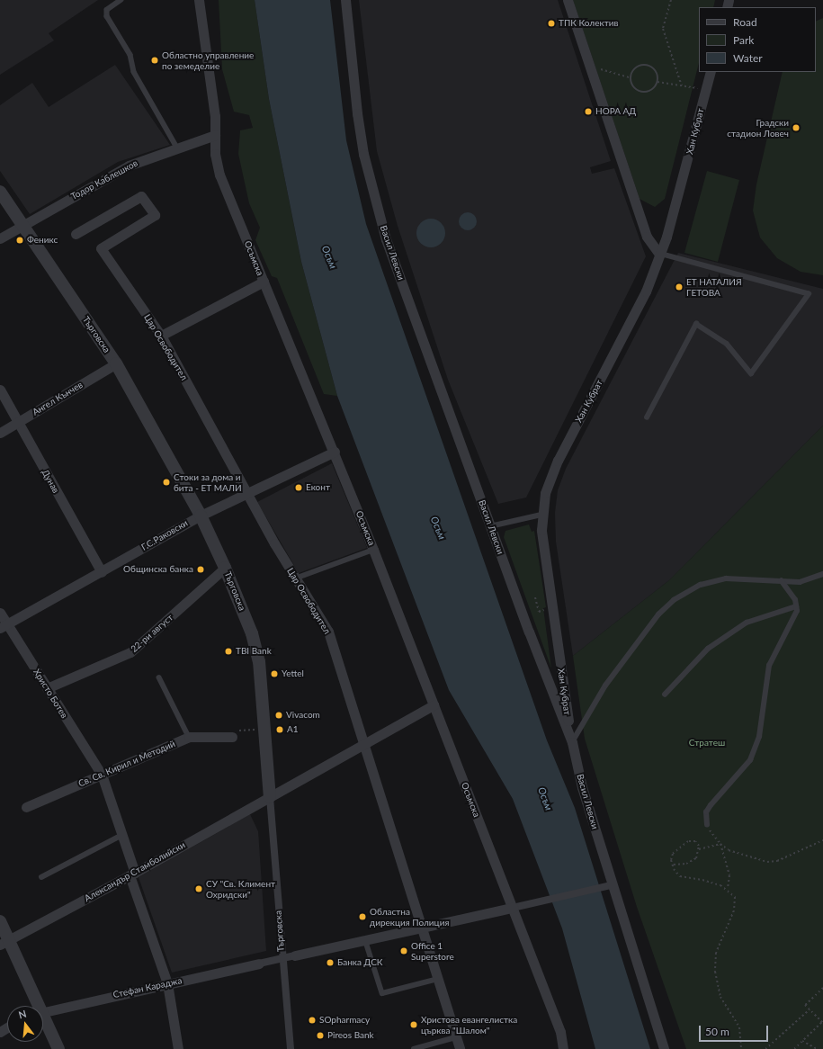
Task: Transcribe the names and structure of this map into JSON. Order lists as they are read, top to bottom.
{
  "streets": {
    "street": [
      "Хан Кубрат",
      "Тодор Каблешков",
      "Васил Левски",
      "Осъмска",
      "Търговска",
      "Цар Освободител",
      "Ангел Кънчев",
      "Дунав",
      "Г.С.Раковски",
      "22-ри август",
      "Христо Ботев",
      "Св. Св. Кирил и Методий",
      "Александър Стамболийски",
      "Стефан Караджа"
    ]
  },
  "crossings": [
    ["Хан Кубрат", "Васил Левски"],
    ["Тодор Каблешков", "Осъмска"],
    ["Тодор Каблешков", "Търговска"],
    ["Осъмска", "Г.С.Раковски"],
    ["Осъмска", "Александър Стамболийски"],
    ["Търговска", "Ангел Кънчев"],
    ["Търговска", "Г.С.Раковски"],
    ["Търговска", "22-ри август"],
    ["Търговска", "Александър Стамболийски"],
    ["Цар Освободител", "Г.С.Раковски"],
    ["Цар Освободител", "Александър Стамболийски"],
    ["Ангел Кънчев", "Дунав"],
    ["Дунав", "Г.С.Раковски"],
    ["Г.С.Раковски", "Христо Ботев"],
    ["22-ри август", "Христо Ботев"],
    ["Христо Ботев", "Св. Св. Кирил и Методий"],
    ["Христо Ботев", "Александър Стамболийски"]
  ],
  "water": ["Осъм"],
  "parks": ["Стратеш"],
  "places": [
    "ТПК Колектив",
    "Областно управление по земеделие",
    "НОРА АД",
    "Градски стадион Ловеч",
    "Феникс",
    "ЕТ НАТАЛИЯ ГЕТОВА",
    "Стоки за дома и бита - ЕТ МАЛИ",
    "Еконт",
    "Общинска банка",
    "TBI Bank",
    "Yettel",
    "Vivacom",
    "A1",
    "СУ \"Св. Климент Охридски\"",
    "Областна дирекция Полиция",
    "Office 1 Superstore",
    "Банка ДСК",
    "SOpharmacy",
    "Христова евангелистка църква \"Шалом\"",
    "Pireos Bank"
  ],
  "legend": ["Road", "Park", "Water"],
  "scale_bar": "50 m",
  "north": "top"
}
